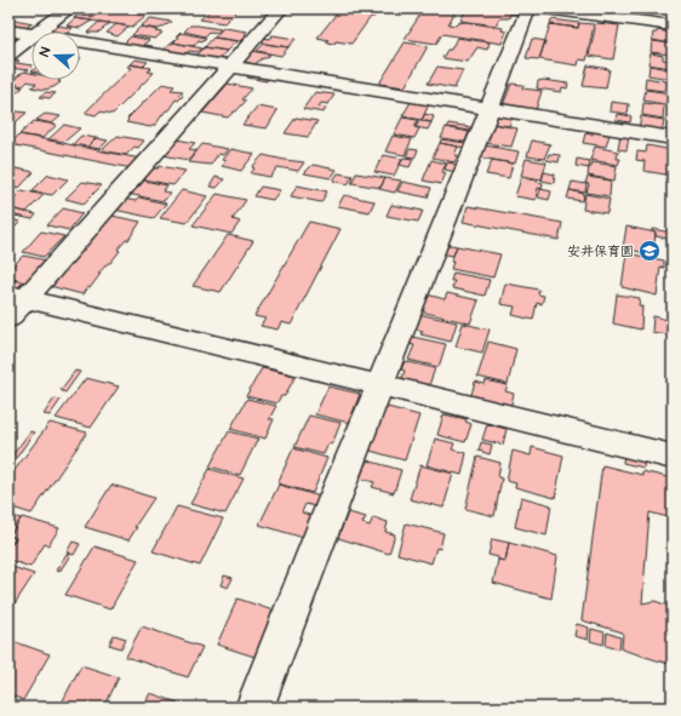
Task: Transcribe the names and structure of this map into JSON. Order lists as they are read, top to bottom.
{
  "places": {
    "school or university": ["安井保育園"]
  },
  "north": "left"
}
